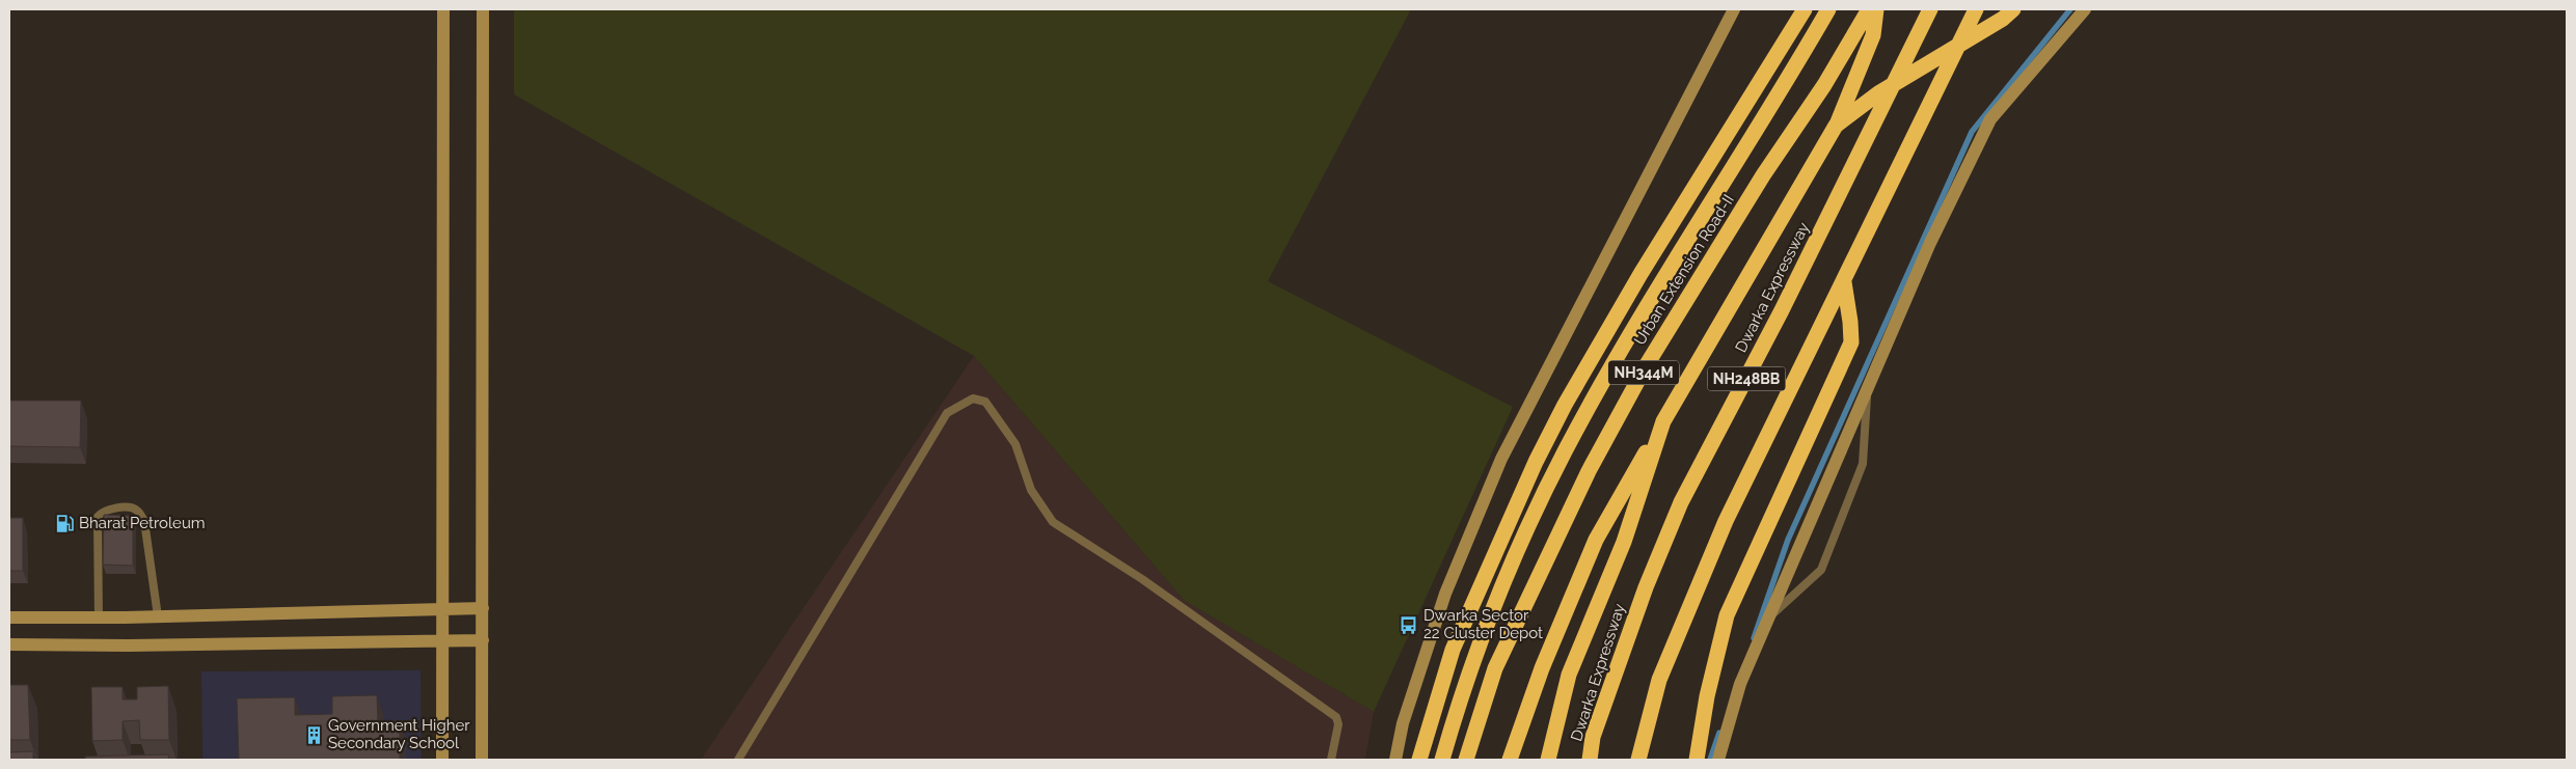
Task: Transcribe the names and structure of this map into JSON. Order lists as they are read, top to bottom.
{
  "streets": {
    "highway": [
      "Urban Extension Road-II",
      "Dwarka Expressway",
      "NH344M",
      "NH248BB"
    ]
  },
  "places": {
    "fuel station": ["Bharat Petroleum"],
    "bus stop": ["Dwarka Sector 22 Cluster Depot"],
    "building": ["Government Higher Secondary School"]
  }
}
